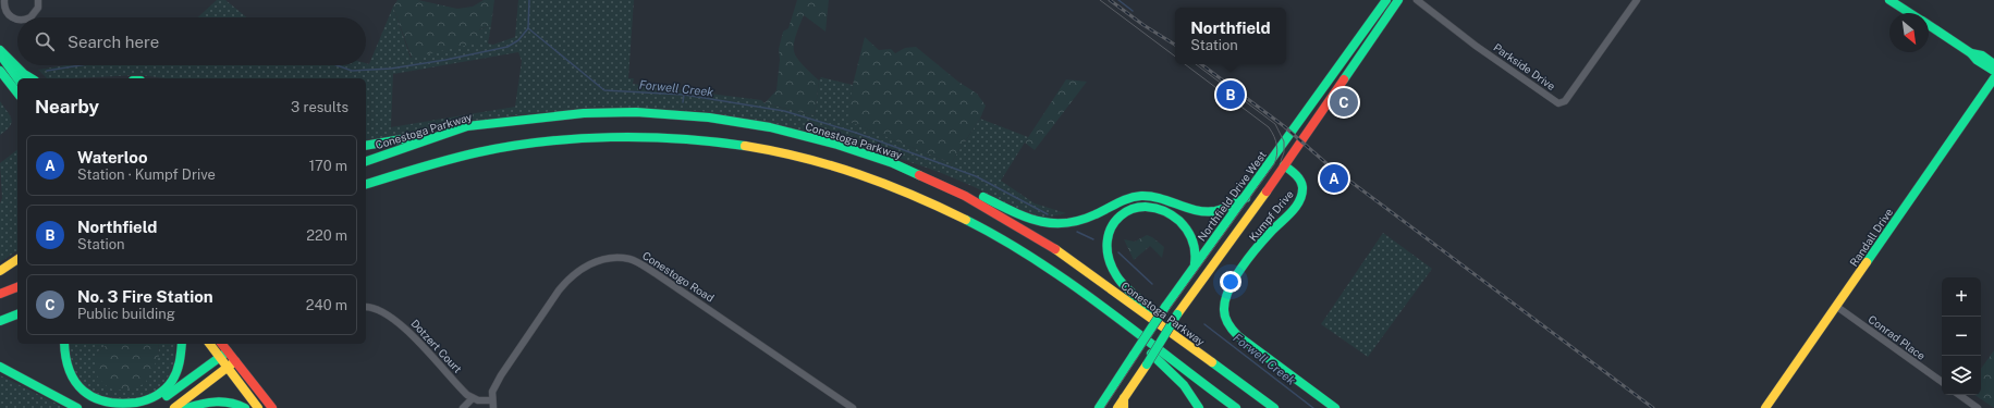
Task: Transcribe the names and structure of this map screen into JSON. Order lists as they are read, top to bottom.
{
  "streets": {
    "main road": [
      "Conestoga Parkway",
      "Northfield Drive West",
      "Kumpf Drive",
      "Randall Drive"
    ],
    "street": [
      "Parkside Drive",
      "Conestogo Road",
      "Conrad Place",
      "Dotzert Court"
    ]
  },
  "crossings": [
    ["Randall Drive", "Conrad Place"]
  ],
  "water": ["Forwell Creek"],
  "north": "bottom right",
  "page": {
    "popup": ["Northfield", "Station"],
    "search": "Search here",
    "pins": ["B", "C", "A"],
    "heading": ["Nearby", "3 results"],
    "list": [
      {
        "mark": "A",
        "name": "Waterloo",
        "note": "Station · Kumpf Drive",
        "value": "170 m"
      },
      {
        "mark": "B",
        "name": "Northfield",
        "note": "Station",
        "value": "220 m"
      },
      {
        "mark": "C",
        "name": "No. 3 Fire Station",
        "note": "Public building",
        "value": "240 m"
      }
    ],
    "map_buttons": ["+", "−"]
  }
}
